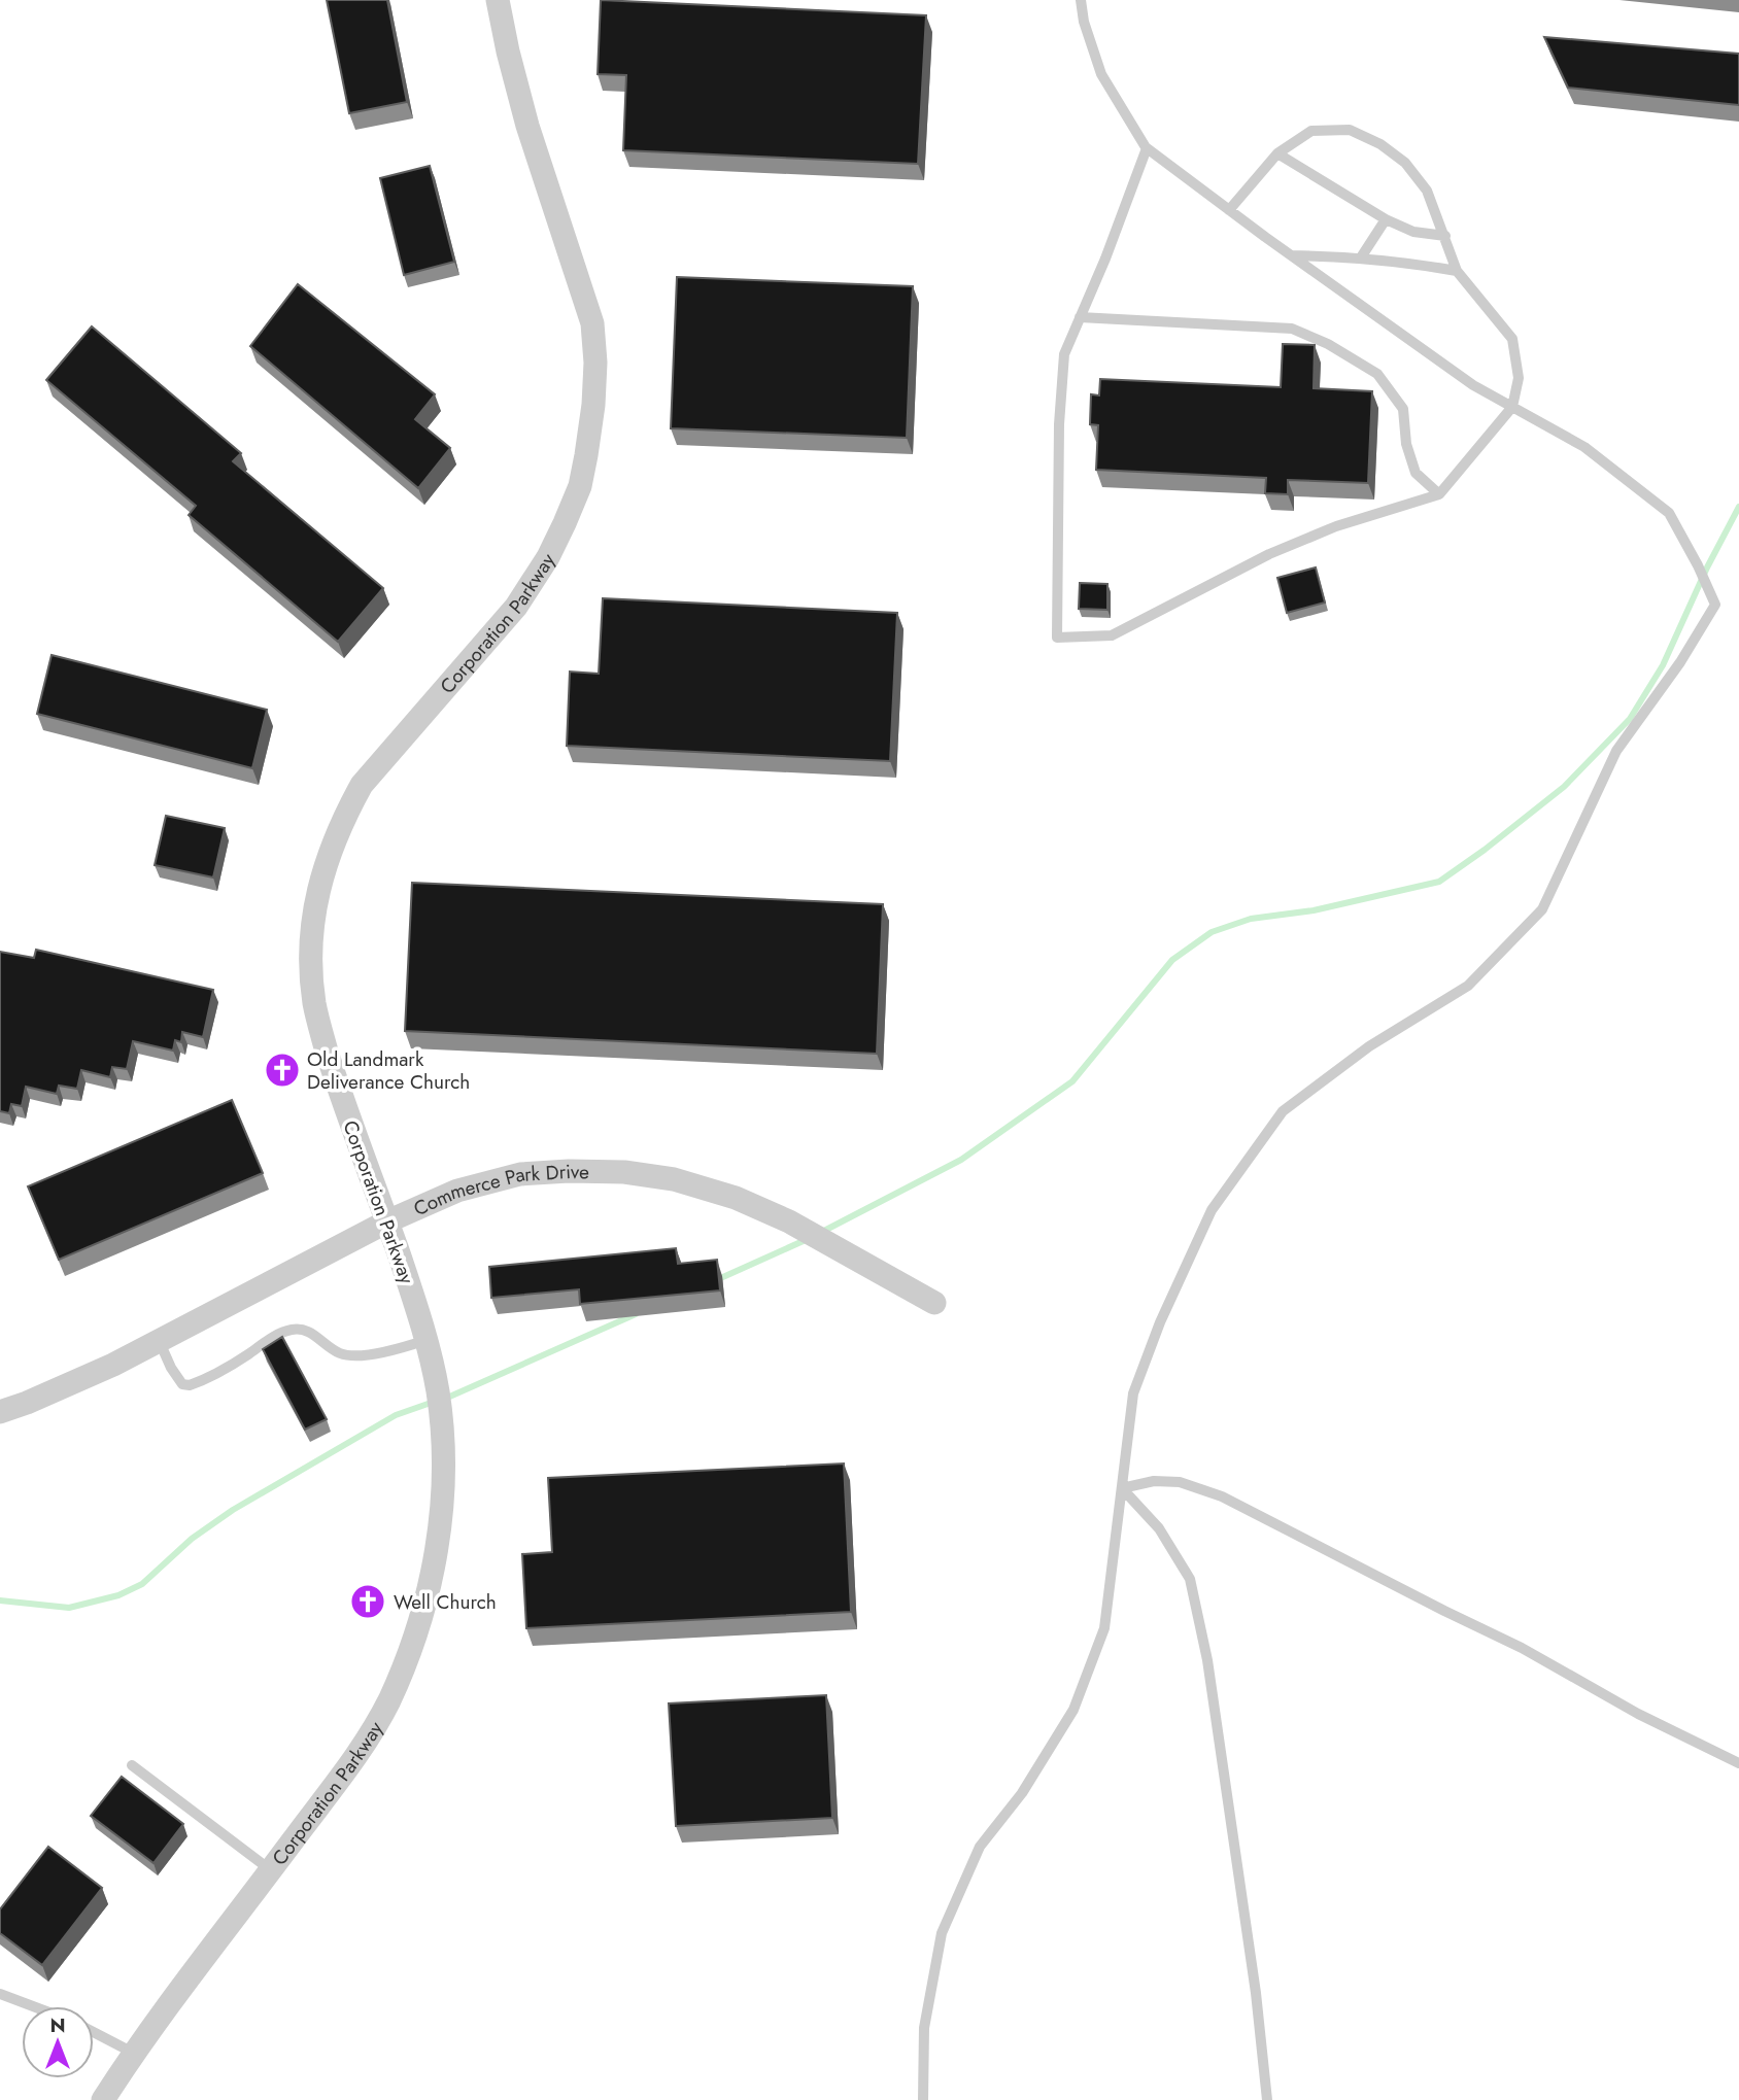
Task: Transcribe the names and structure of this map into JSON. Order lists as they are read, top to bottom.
{
  "streets": {
    "street": ["Corporation Parkway", "Commerce Park Drive"]
  },
  "crossings": [
    ["Corporation Parkway", "Commerce Park Drive"]
  ],
  "places": {
    "church": ["Old Landmark Deliverance Church", "Well Church"]
  },
  "north": "top"
}
